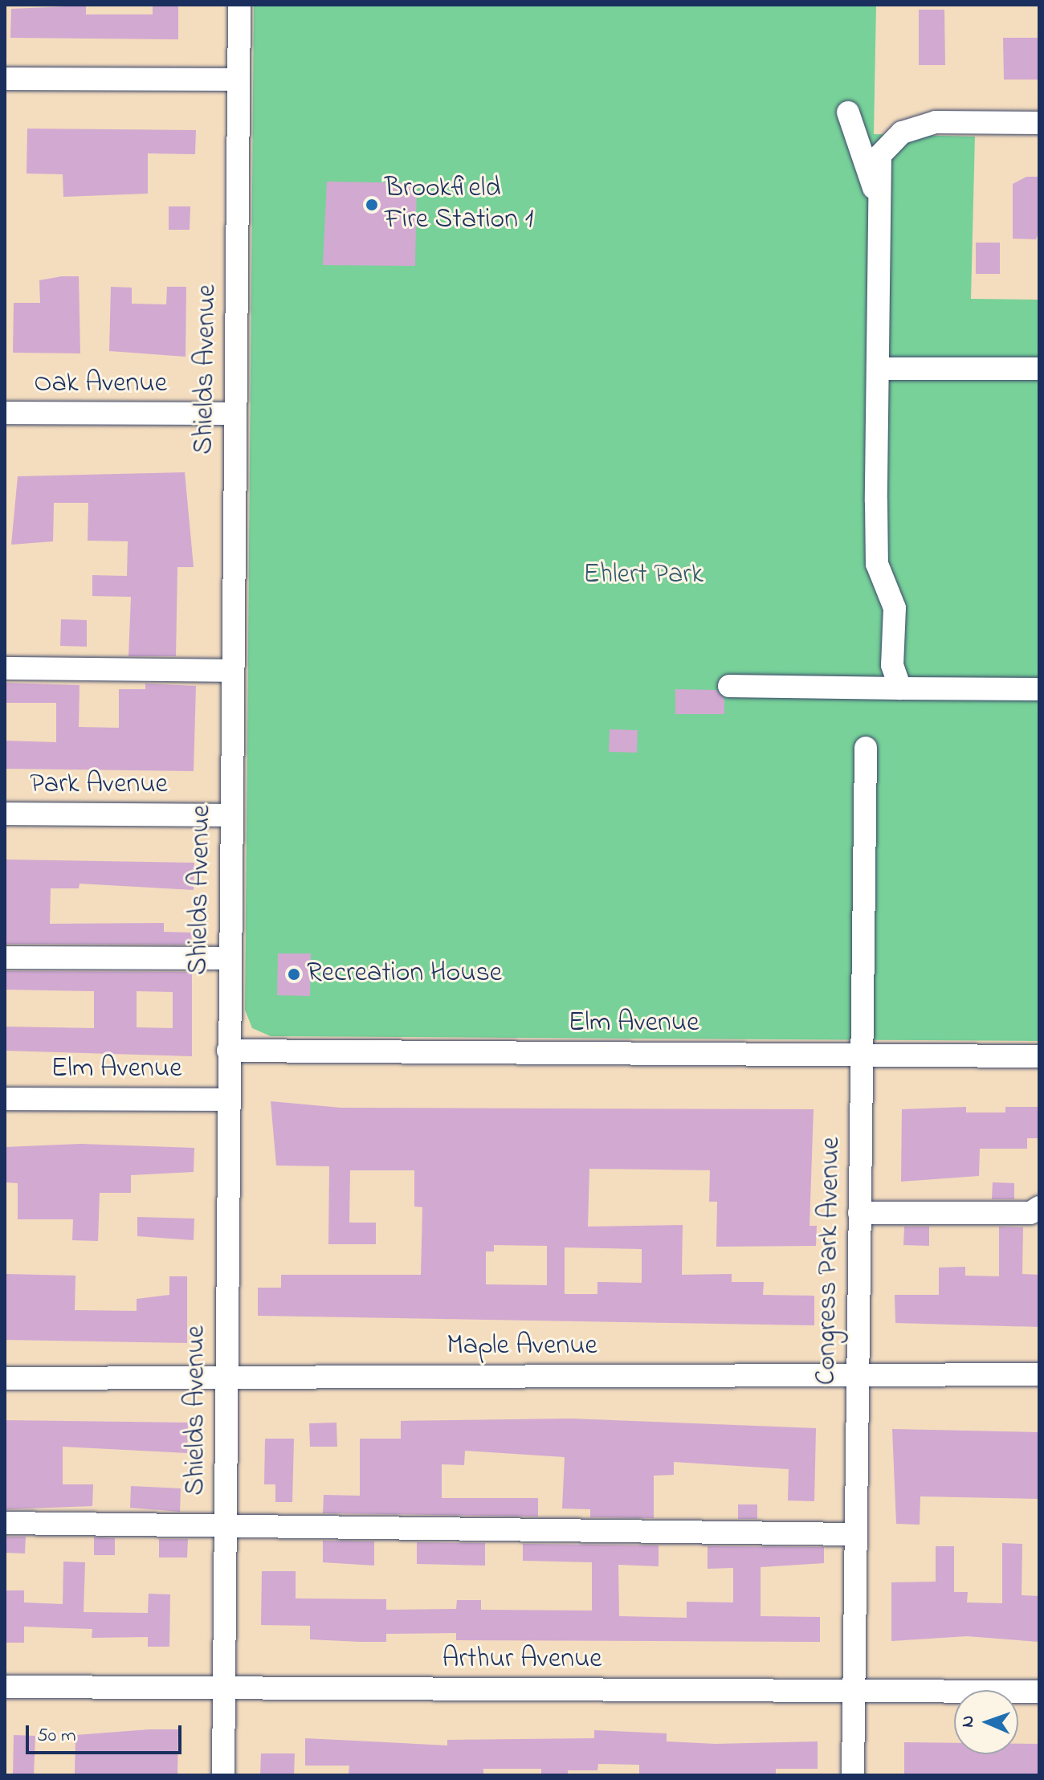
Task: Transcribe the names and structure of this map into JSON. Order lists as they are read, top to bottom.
{
  "streets": {
    "street": [
      "Shields Avenue",
      "Oak Avenue",
      "Park Avenue",
      "Elm Avenue",
      "Congress Park Avenue",
      "Maple Avenue",
      "Arthur Avenue"
    ]
  },
  "crossings": [
    ["Shields Avenue", "Oak Avenue"],
    ["Shields Avenue", "Park Avenue"],
    ["Shields Avenue", "Elm Avenue"],
    ["Shields Avenue", "Maple Avenue"],
    ["Shields Avenue", "Arthur Avenue"],
    ["Elm Avenue", "Congress Park Avenue"],
    ["Congress Park Avenue", "Maple Avenue"],
    ["Congress Park Avenue", "Arthur Avenue"]
  ],
  "parks": ["Ehlert Park"],
  "places": ["Brookfield Fire Station 1", "Recreation House"],
  "scale_bar": "50 m",
  "north": "left"
}
